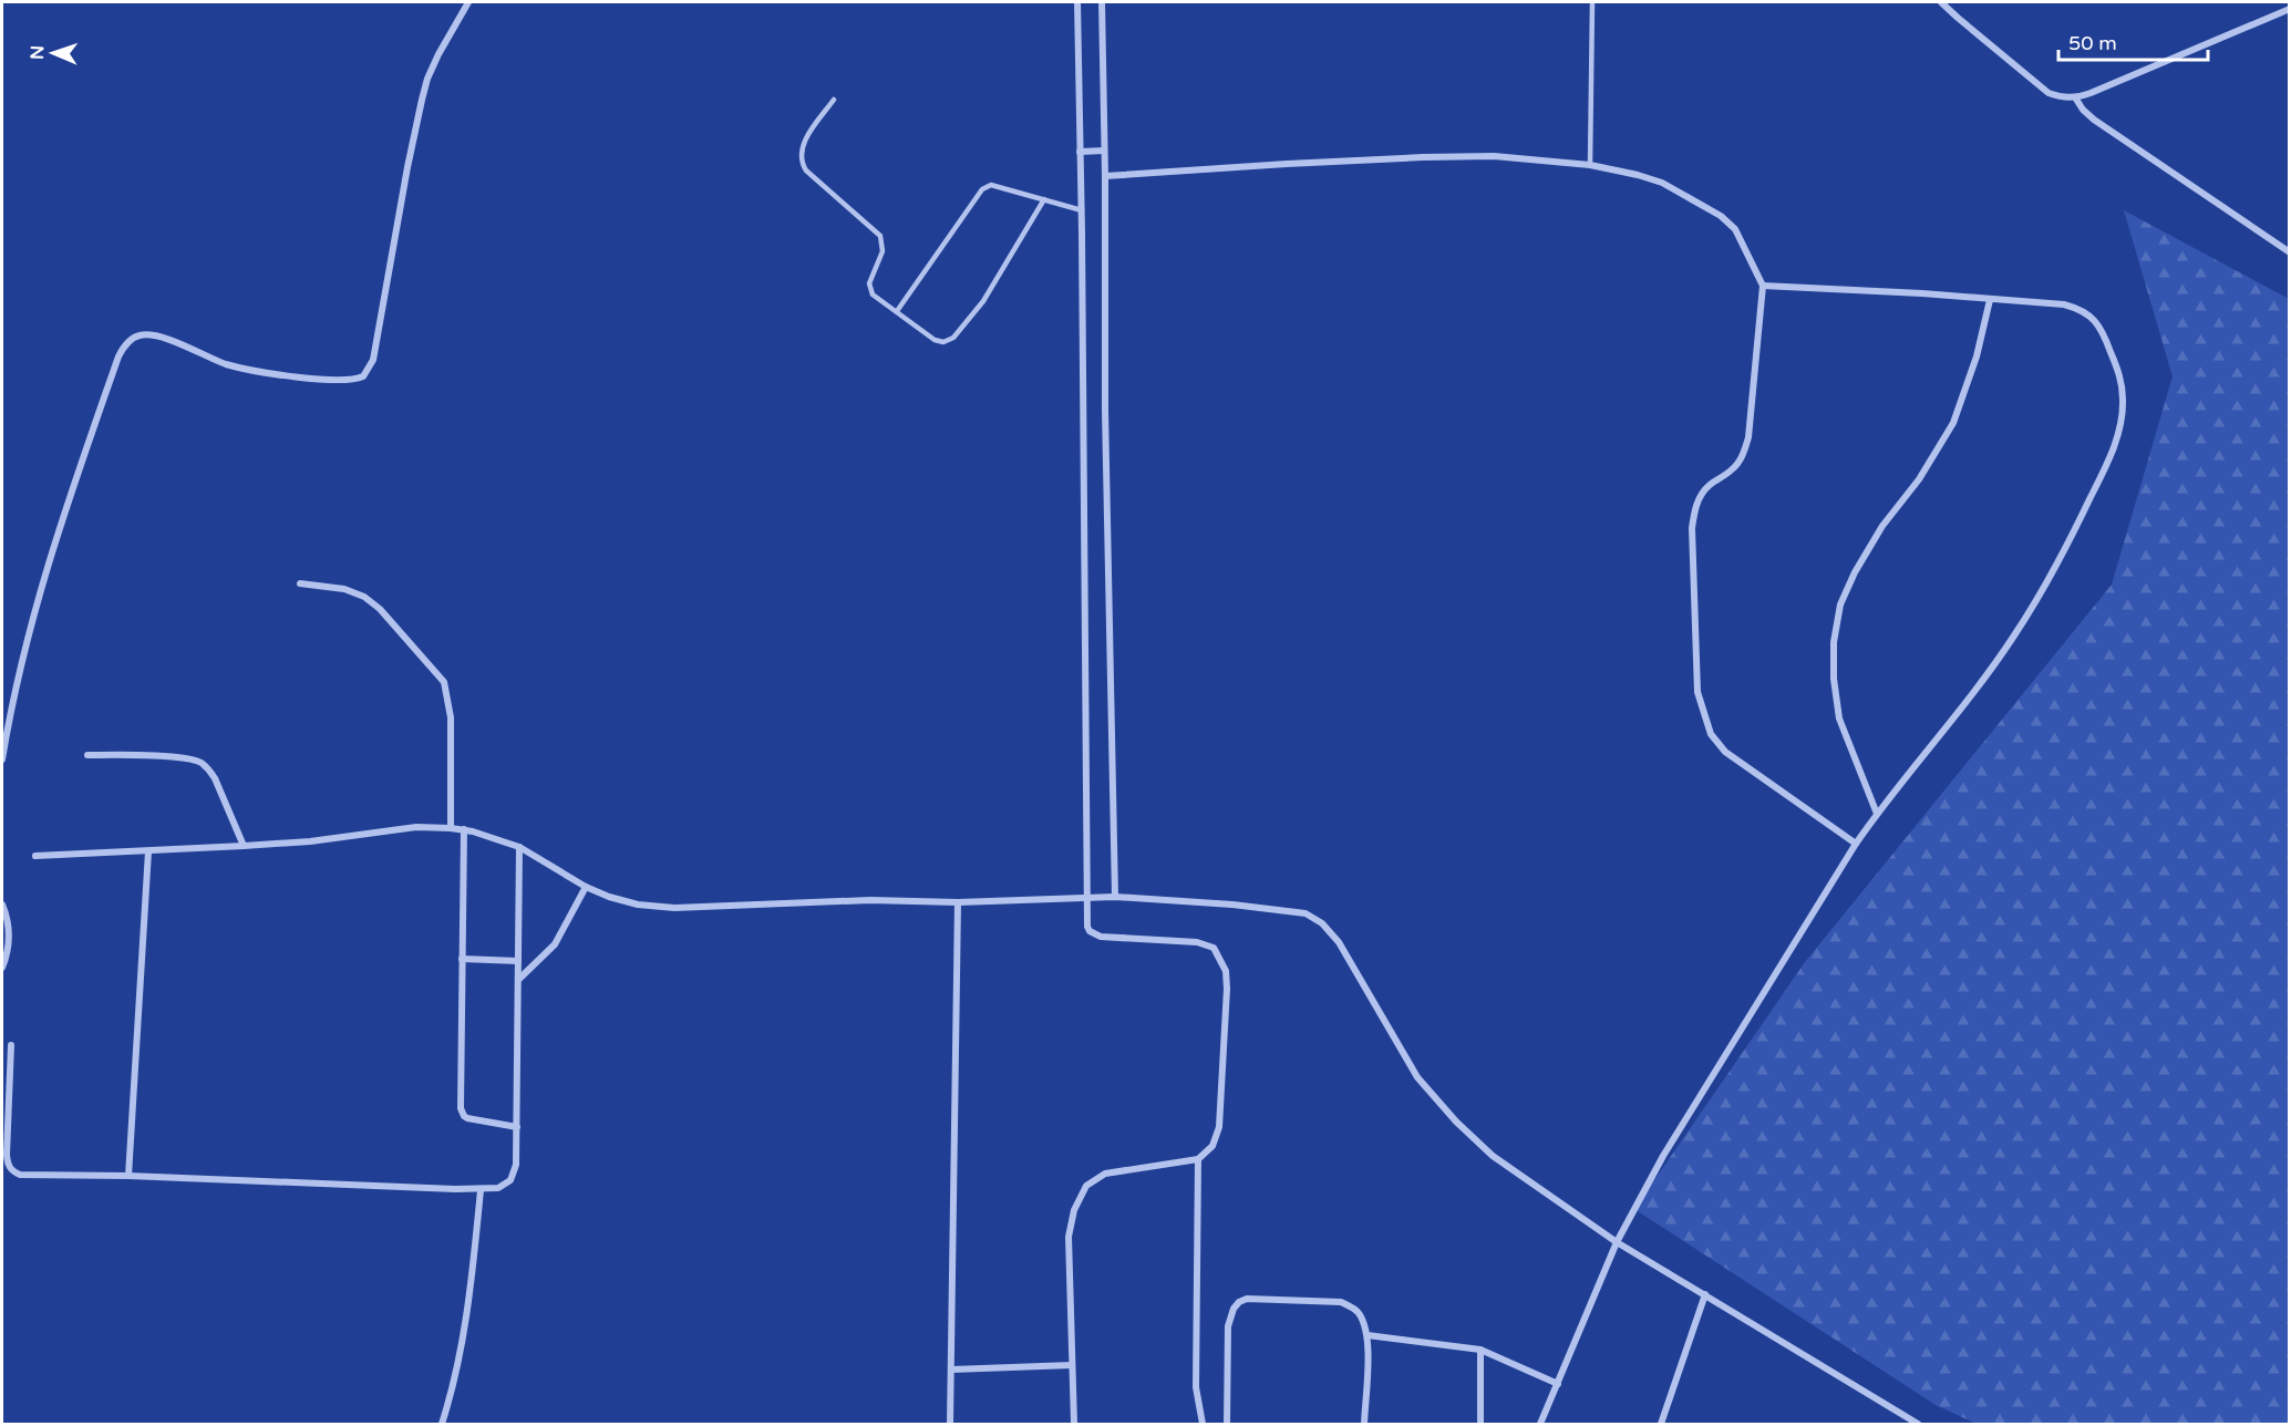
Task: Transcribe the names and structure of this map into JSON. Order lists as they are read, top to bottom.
{
  "scale_bar": "50 m",
  "north": "left"
}
